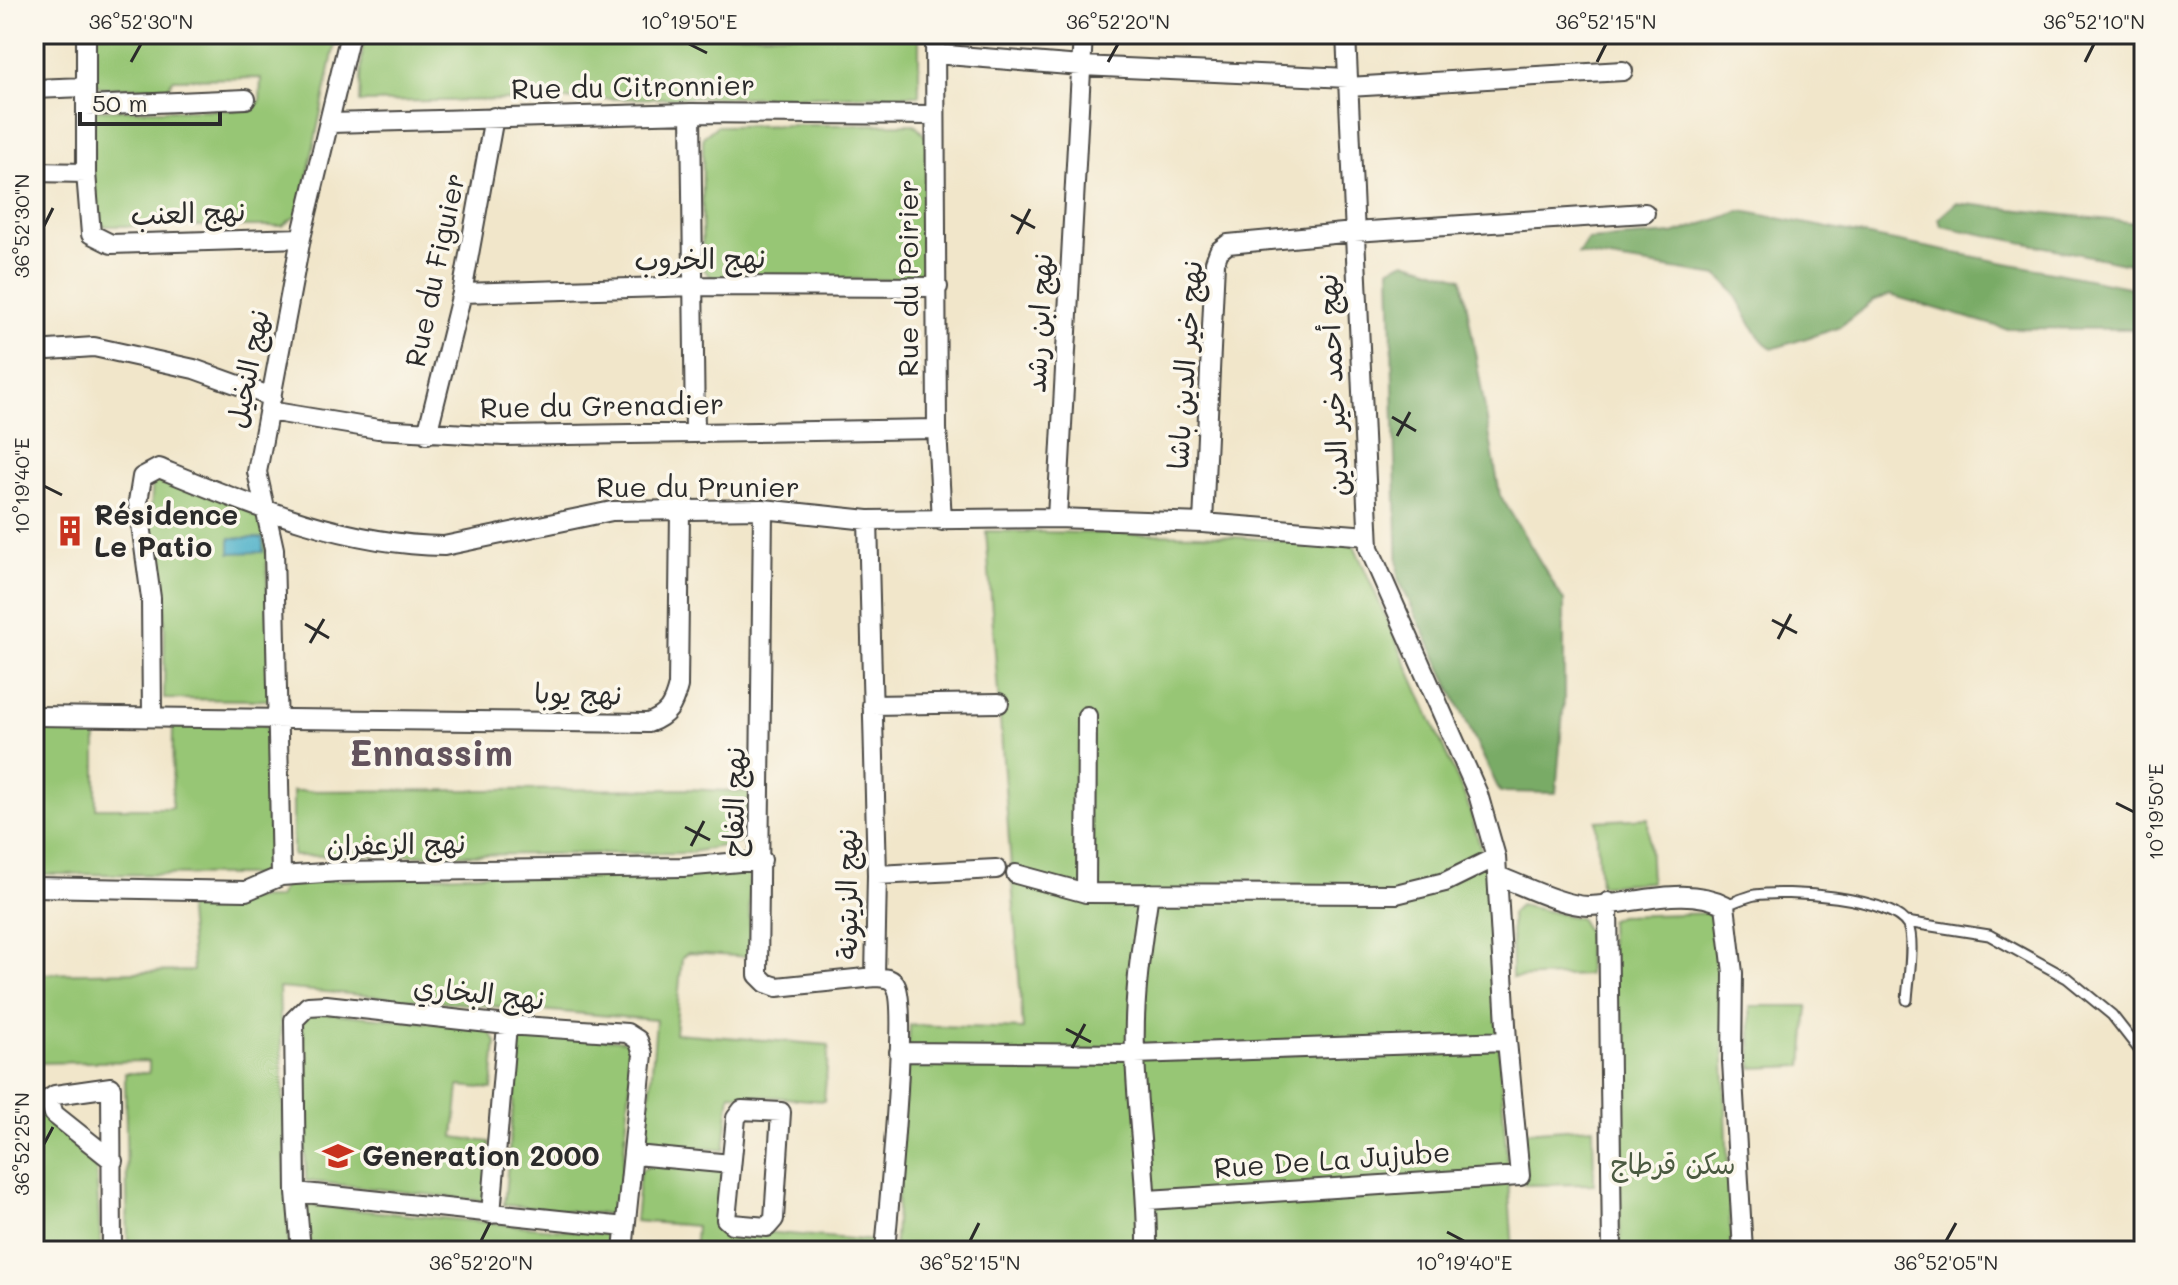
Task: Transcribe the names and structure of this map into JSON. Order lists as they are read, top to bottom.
{
  "streets": {
    "street": [
      "Rue du Citronnier",
      "نهج العنب",
      "نهج الخروب",
      "Rue du Figuier",
      "Rue du Poirier",
      "نهج ابن رشد",
      "نهج خير الدين باشا",
      "نهج النخيل",
      "نهج أحمد خير الدين",
      "Rue du Grenadier",
      "Rue du Prunier",
      "نهج يوبا",
      "نهج التفاح",
      "نهج الزعفران",
      "نهج الزيتونة",
      "نهج البخاري",
      "Rue De La Jujube"
    ]
  },
  "crossings": [
    ["Rue du Citronnier", "Rue du Figuier"],
    ["Rue du Citronnier", "Rue du Poirier"],
    ["Rue du Citronnier", "نهج النخيل"],
    ["نهج العنب", "نهج النخيل"],
    ["نهج الخروب", "Rue du Figuier"],
    ["نهج الخروب", "Rue du Poirier"],
    ["Rue du Figuier", "Rue du Grenadier"],
    ["Rue du Poirier", "Rue du Grenadier"],
    ["Rue du Poirier", "Rue du Prunier"],
    ["نهج ابن رشد", "Rue du Prunier"],
    ["نهج خير الدين باشا", "نهج أحمد خير الدين"],
    ["نهج خير الدين باشا", "Rue du Prunier"],
    ["نهج النخيل", "Rue du Grenadier"],
    ["نهج النخيل", "Rue du Prunier"],
    ["نهج النخيل", "نهج يوبا"],
    ["نهج أحمد خير الدين", "Rue du Prunier"],
    ["نهج أحمد خير الدين", "Rue De La Jujube"],
    ["Rue du Prunier", "نهج يوبا"],
    ["Rue du Prunier", "نهج التفاح"],
    ["Rue du Prunier", "نهج الزيتونة"],
    ["نهج التفاح", "نهج الزعفران"],
    ["نهج التفاح", "نهج الزيتونة"]
  ],
  "districts": ["Ennassim"],
  "parks": ["سكن قرطاج"],
  "places": {
    "building": ["Résidence Le Patio"],
    "school or university": ["Generation 2000"]
  },
  "scale_bar": "50 m",
  "coordinates": [
    "36°52'30\"N",
    "10°19'50\"E",
    "36°52'20\"N",
    "36°52'15\"N",
    "36°52'10\"N",
    "10°19'40\"E",
    "36°52'25\"N",
    "36°52'05\"N"
  ]
}
